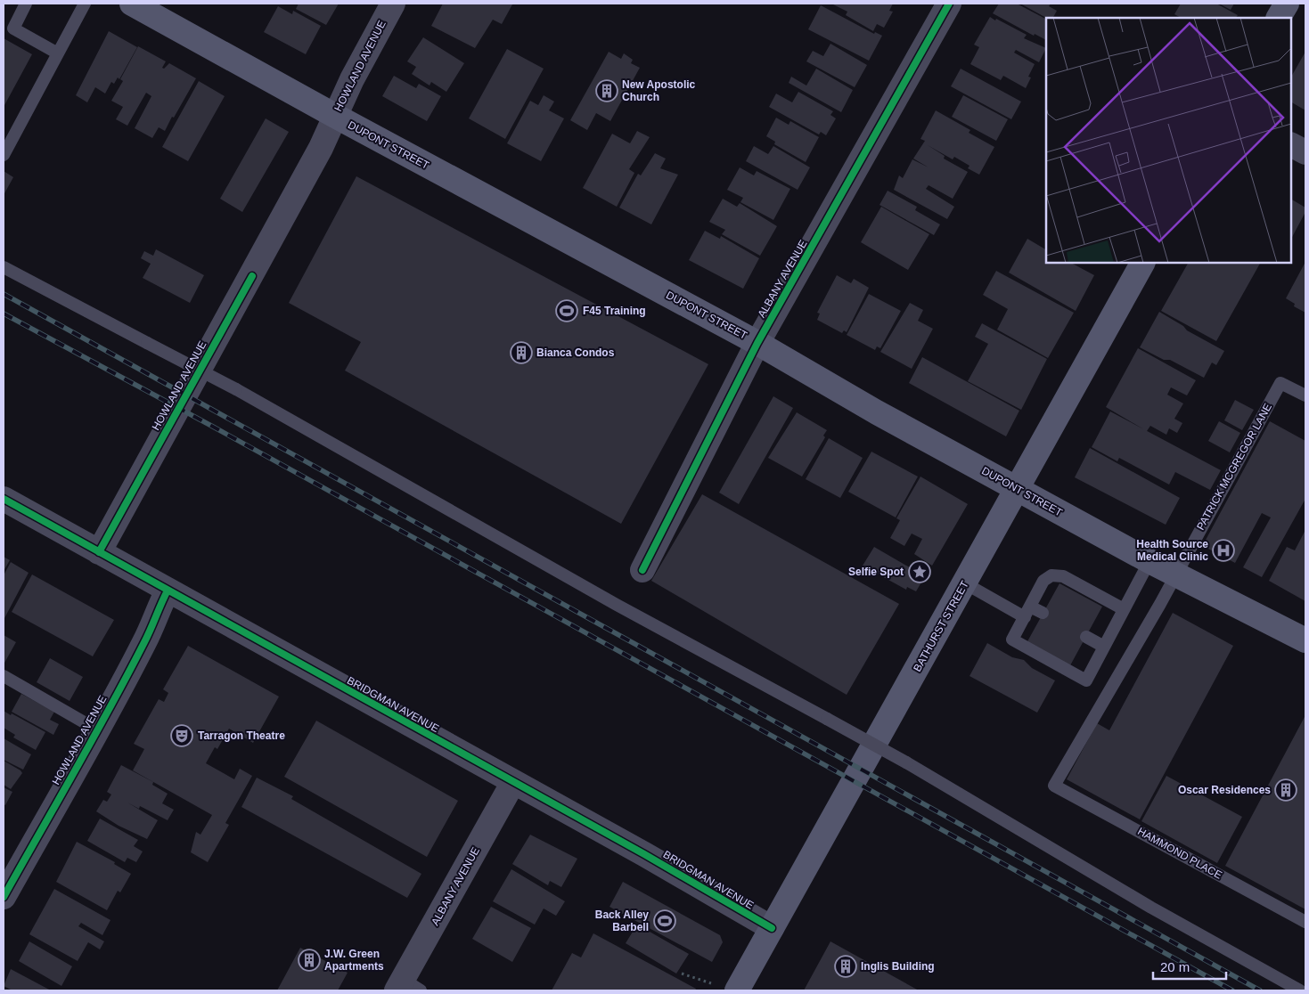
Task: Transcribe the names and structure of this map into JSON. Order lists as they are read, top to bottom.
{
  "streets": {
    "main road": ["DUPONT STREET", "BATHURST STREET"],
    "street": ["HOWLAND AVENUE", "ALBANY AVENUE", "BRIDGMAN AVENUE"],
    "lane": ["PATRICK MCGREGOR LANE", "HAMMOND PLACE"]
  },
  "crossings": [
    ["HOWLAND AVENUE", "DUPONT STREET"],
    ["HOWLAND AVENUE", "BRIDGMAN AVENUE"],
    ["DUPONT STREET", "ALBANY AVENUE"],
    ["DUPONT STREET", "PATRICK MCGREGOR LANE"],
    ["DUPONT STREET", "BATHURST STREET"],
    ["ALBANY AVENUE", "BRIDGMAN AVENUE"],
    ["PATRICK MCGREGOR LANE", "HAMMOND PLACE"],
    ["BATHURST STREET", "BRIDGMAN AVENUE"]
  ],
  "places": {
    "building": [
      "New Apostolic Church",
      "Bianca Condos",
      "Oscar Residences",
      "J.W. Green Apartments",
      "Inglis Building"
    ],
    "sports": ["F45 Training", "Back Alley Barbell"],
    "hospital": ["Health Source Medical Clinic"],
    "place": ["Selfie Spot"],
    "theatre": ["Tarragon Theatre"]
  },
  "scale_bar": "20 m"
}
